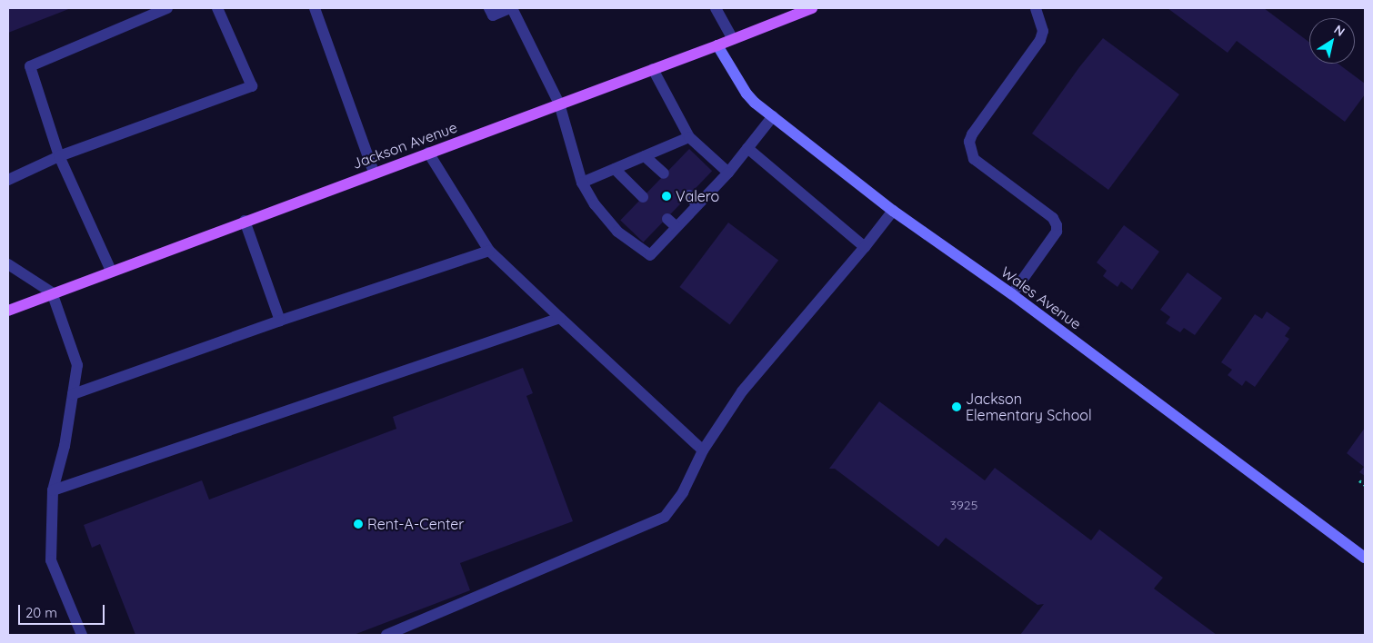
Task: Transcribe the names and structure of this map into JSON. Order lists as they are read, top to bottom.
{
  "streets": {
    "main road": ["Jackson Avenue", "Wales Avenue"]
  },
  "crossings": [
    ["Jackson Avenue", "Wales Avenue"]
  ],
  "places": ["Valero", "Jackson Elementary School", "Rent-A-Center"],
  "house_numbers": ["3925"],
  "scale_bar": "20 m",
  "north": "top right"
}
